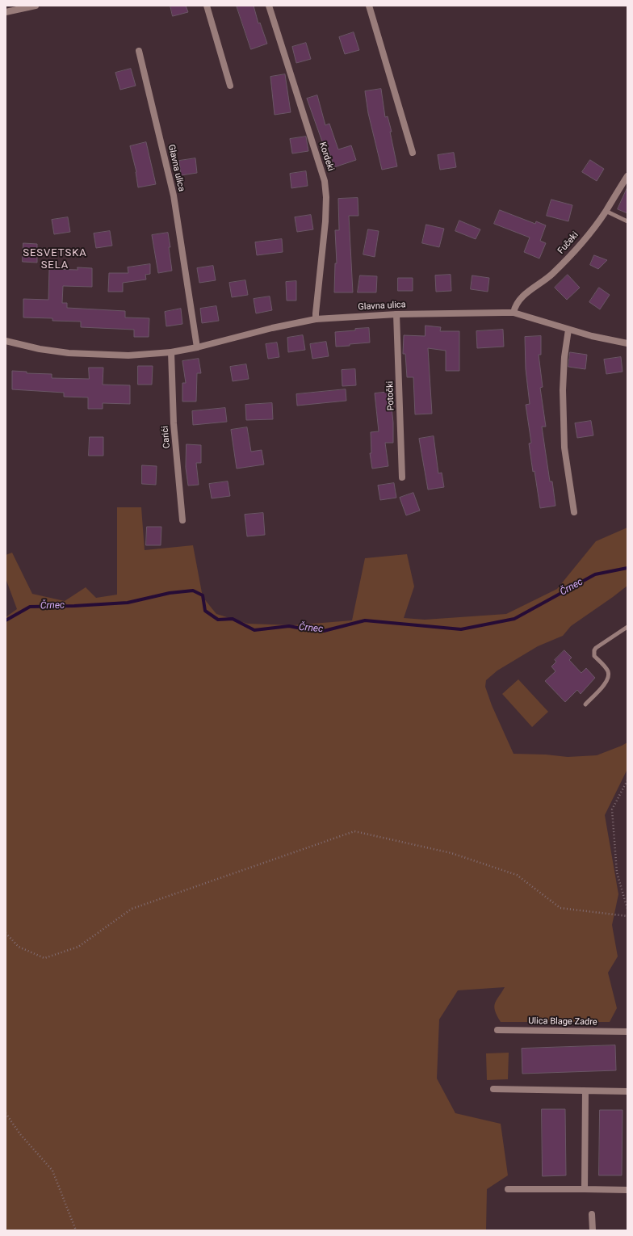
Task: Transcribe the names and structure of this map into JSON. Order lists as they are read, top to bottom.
{
  "streets": {
    "street": [
      "Kordeki",
      "Glavna ulica",
      "Fučeki",
      "Potočki",
      "Carići",
      "Ulica Blage Zadre"
    ]
  },
  "crossings": [
    ["Kordeki", "Glavna ulica"],
    ["Glavna ulica", "Fučeki"],
    ["Glavna ulica", "Potočki"],
    ["Glavna ulica", "Carići"]
  ],
  "districts": ["SESVETSKA SELA"],
  "water": ["Črnec"]
}
